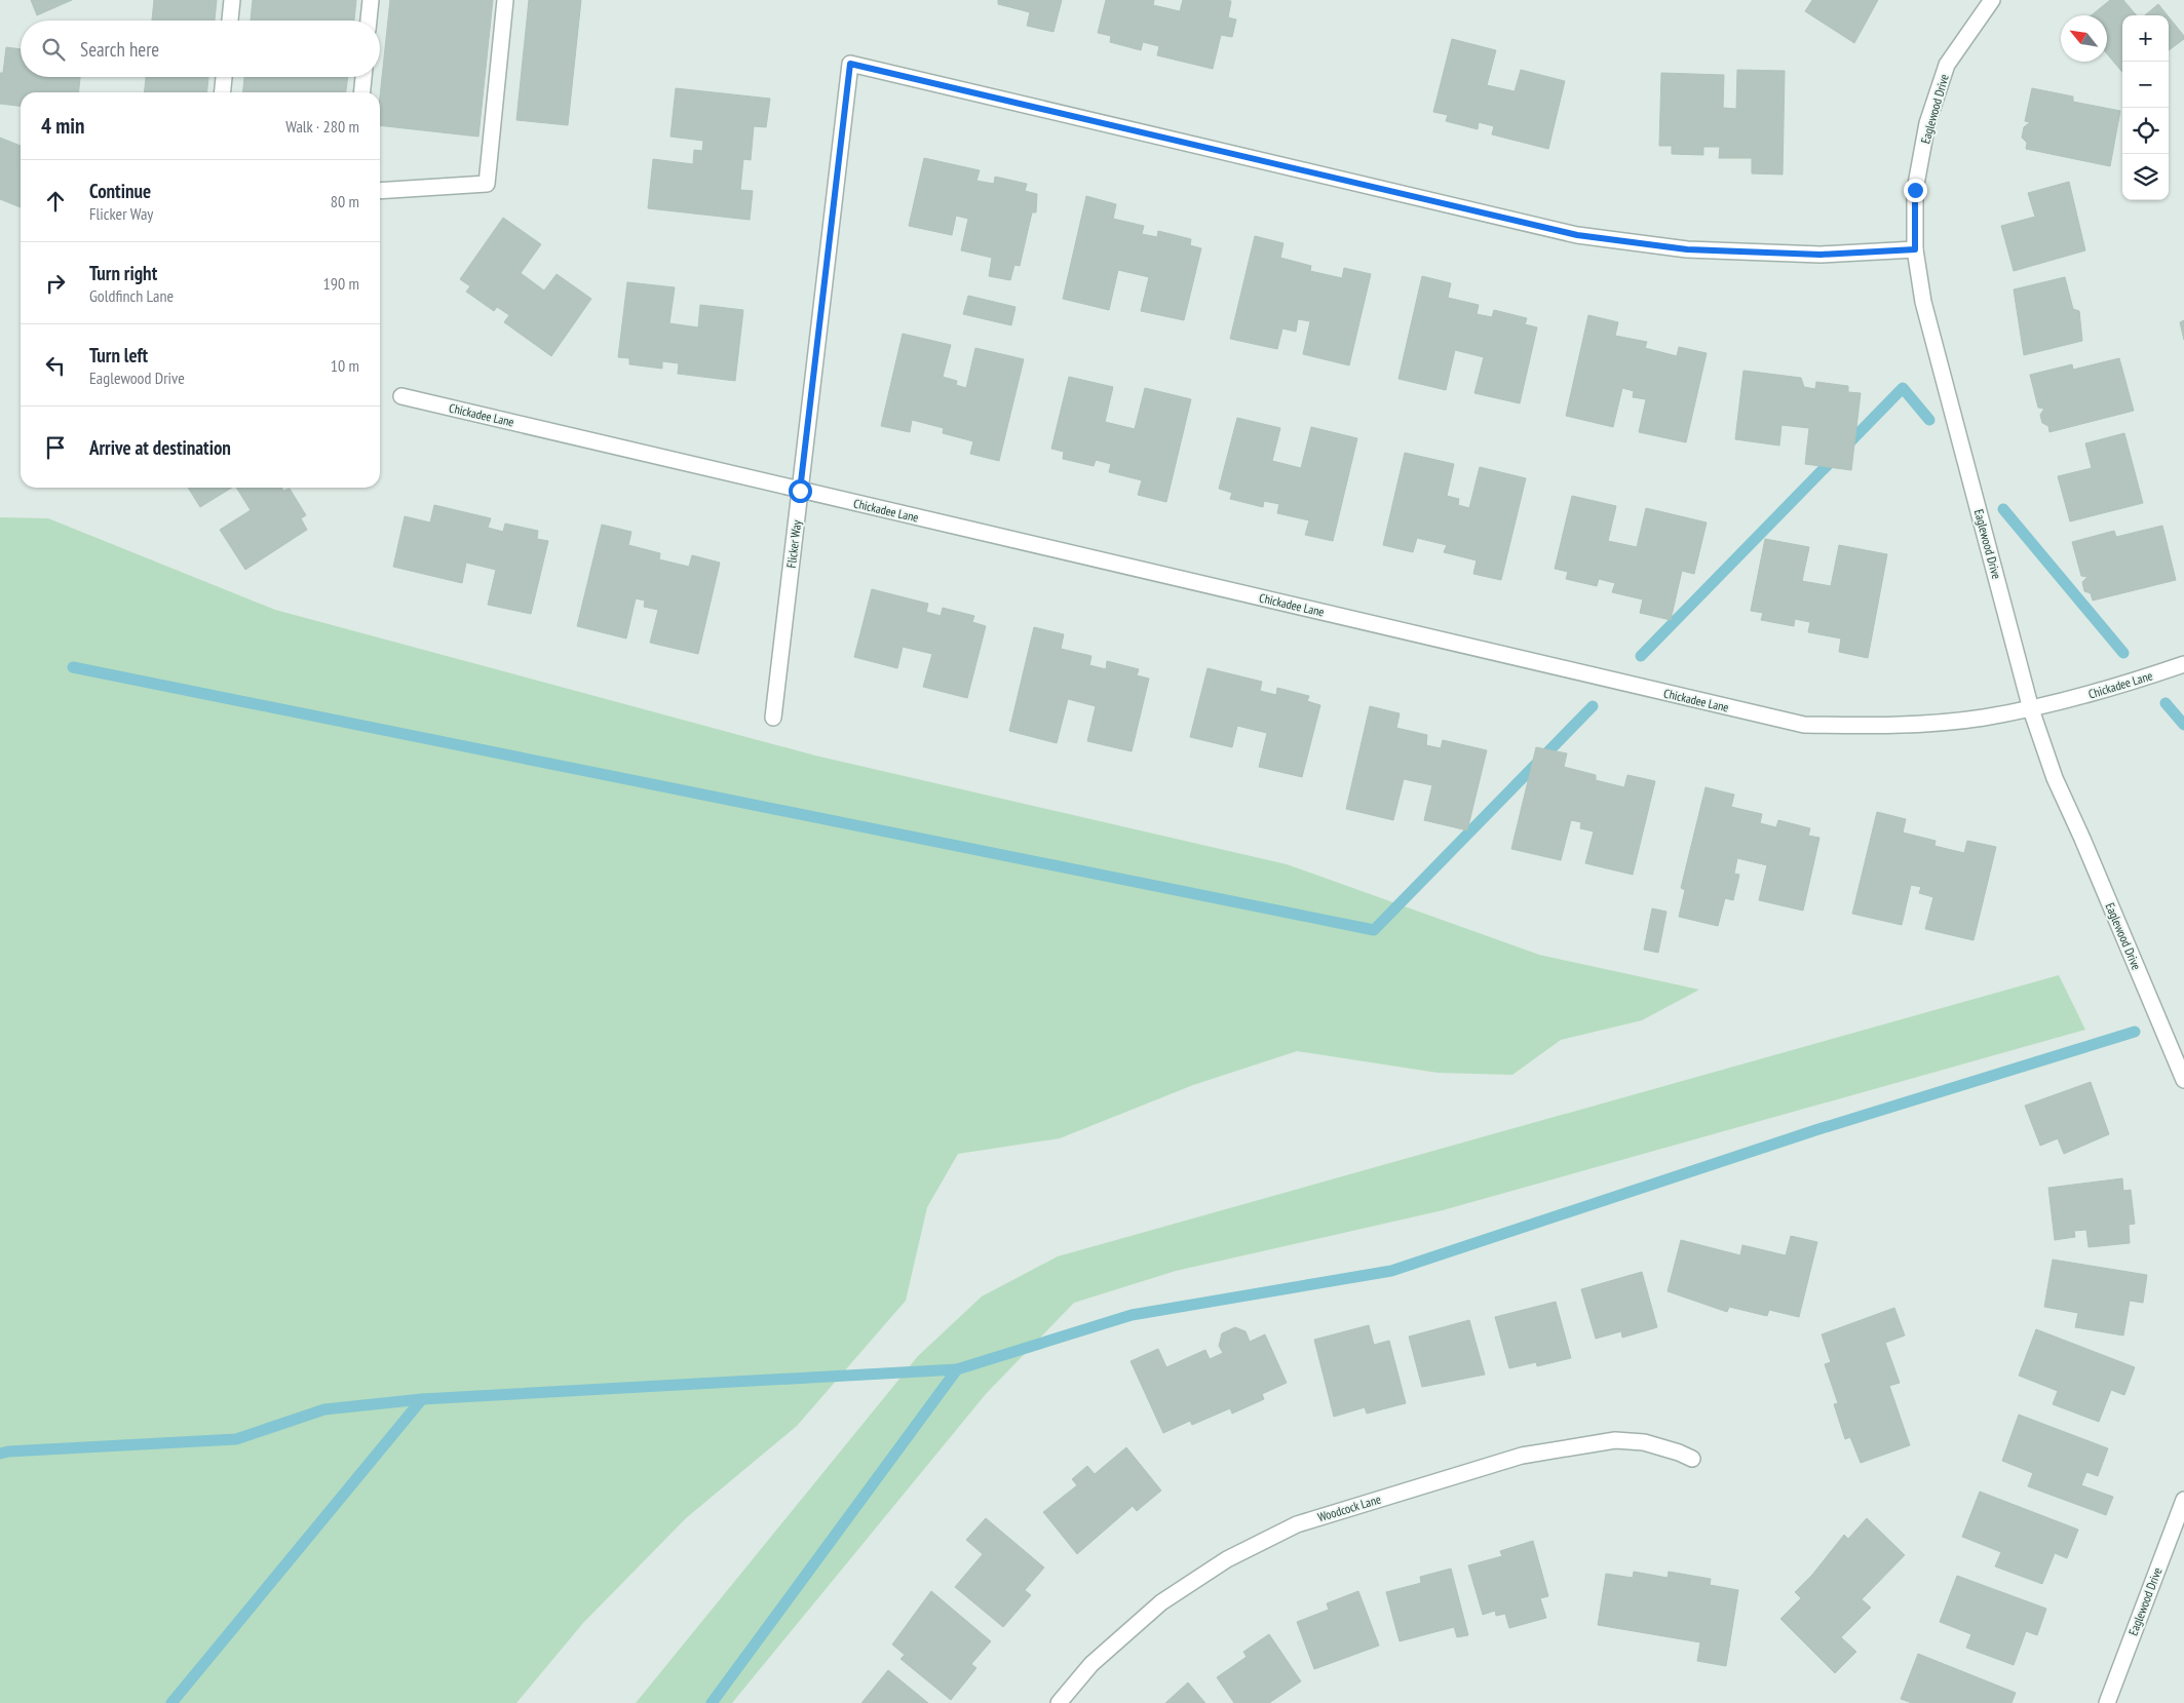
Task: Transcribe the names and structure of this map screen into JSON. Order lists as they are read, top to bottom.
{
  "streets": {
    "street": [
      "Eaglewood Drive",
      "Chickadee Lane",
      "Flicker Way",
      "Woodcock Lane"
    ]
  },
  "crossings": [
    ["Eaglewood Drive", "Chickadee Lane"],
    ["Eaglewood Drive", "Flicker Way"],
    ["Chickadee Lane", "Flicker Way"]
  ],
  "north": "top left",
  "page": {
    "map_buttons": ["+", "−"],
    "search": "Search here",
    "heading": ["4 min", "Walk · 280 m"],
    "list": [
      ["Continue", "Flicker Way", "80 m"],
      ["Turn right", "Goldfinch Lane", "190 m"],
      ["Turn left", "Eaglewood Drive", "10 m"],
      "Arrive at destination"
    ]
  }
}
